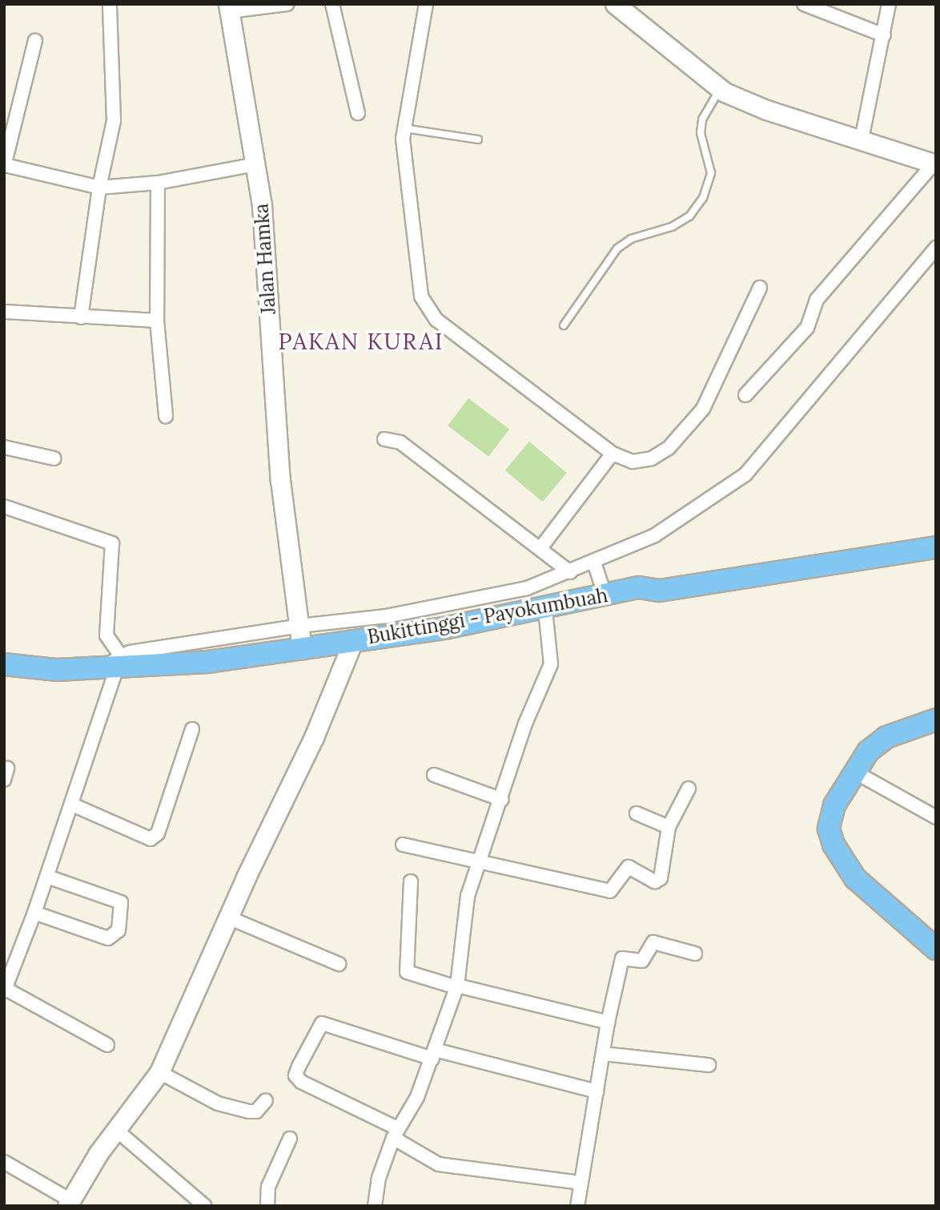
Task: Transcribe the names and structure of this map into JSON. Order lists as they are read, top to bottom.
{
  "streets": {
    "main road": ["Bukittinggi - Payokumbuah"],
    "street": ["Jalan Hamka"]
  },
  "crossings": [
    ["Jalan Hamka", "Bukittinggi - Payokumbuah"]
  ],
  "districts": ["PAKAN KURAI"]
}
